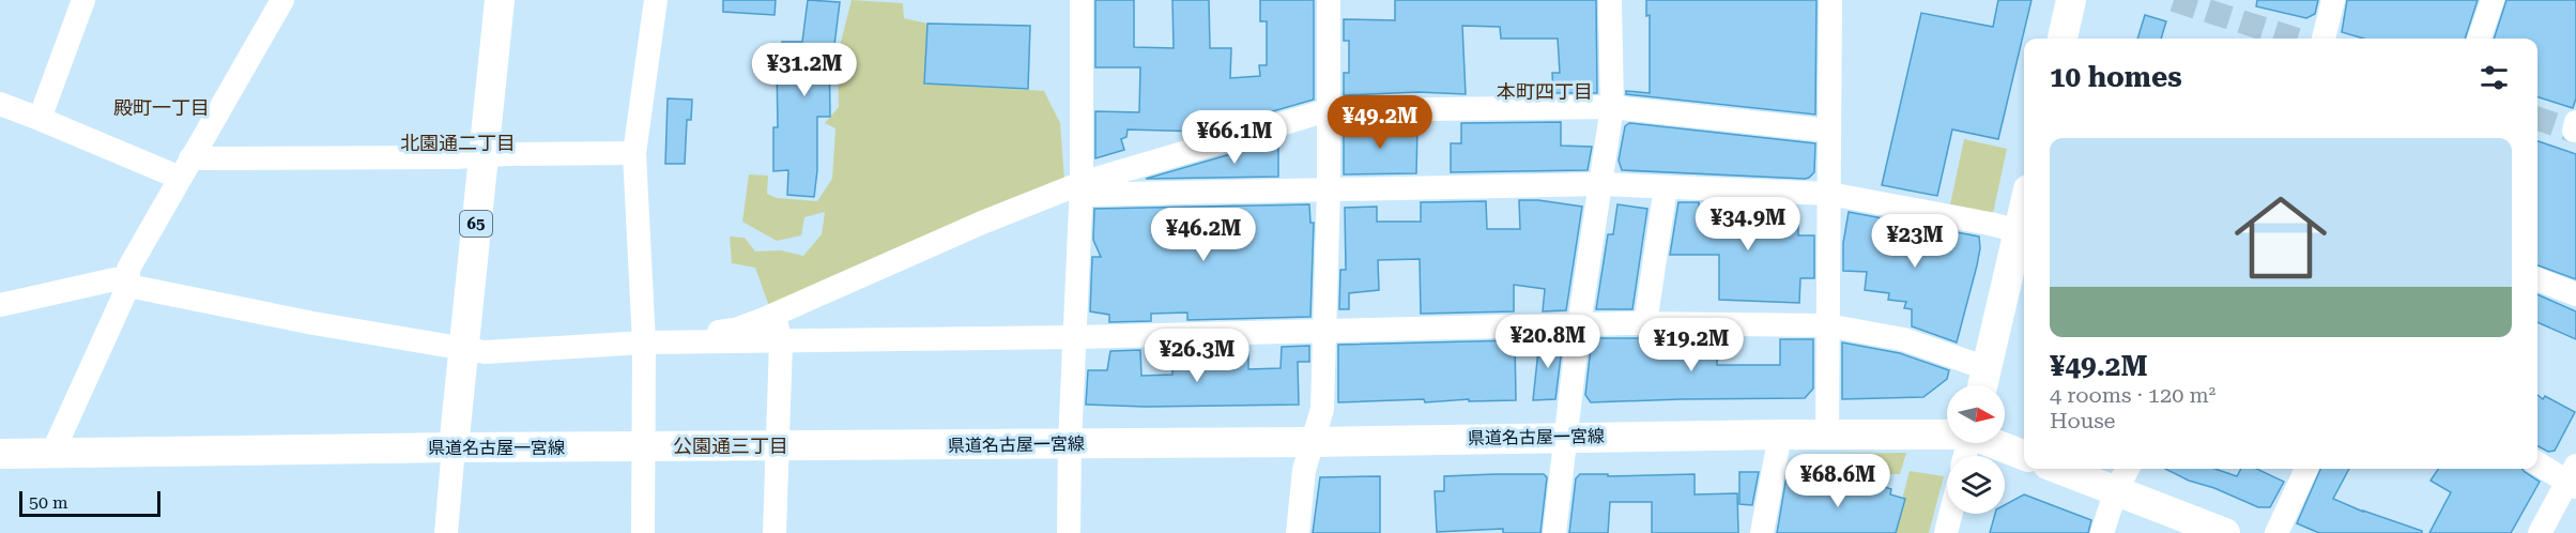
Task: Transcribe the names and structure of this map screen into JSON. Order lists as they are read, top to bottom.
{
  "streets": {
    "main road": ["65", "県道名古屋一宮線"]
  },
  "crossings": [
    ["65", "県道名古屋一宮線"]
  ],
  "districts": [
    "本町四丁目",
    "殿町一丁目",
    "北園通二丁目",
    "公園通三丁目"
  ],
  "scale_bar": "50 m",
  "north": "right",
  "page": {
    "heading": "10 homes",
    "price": [
      "¥31.2M",
      "¥49.2M",
      "¥66.1M",
      "¥34.9M",
      "¥46.2M",
      "¥23M",
      "¥20.8M",
      "¥19.2M",
      "¥26.3M",
      "¥68.6M"
    ],
    "list": [
      {
        "name": "¥49.2M",
        "note": "4 rooms · 120 m² · House"
      }
    ],
    "scale": "50 m"
  }
}
